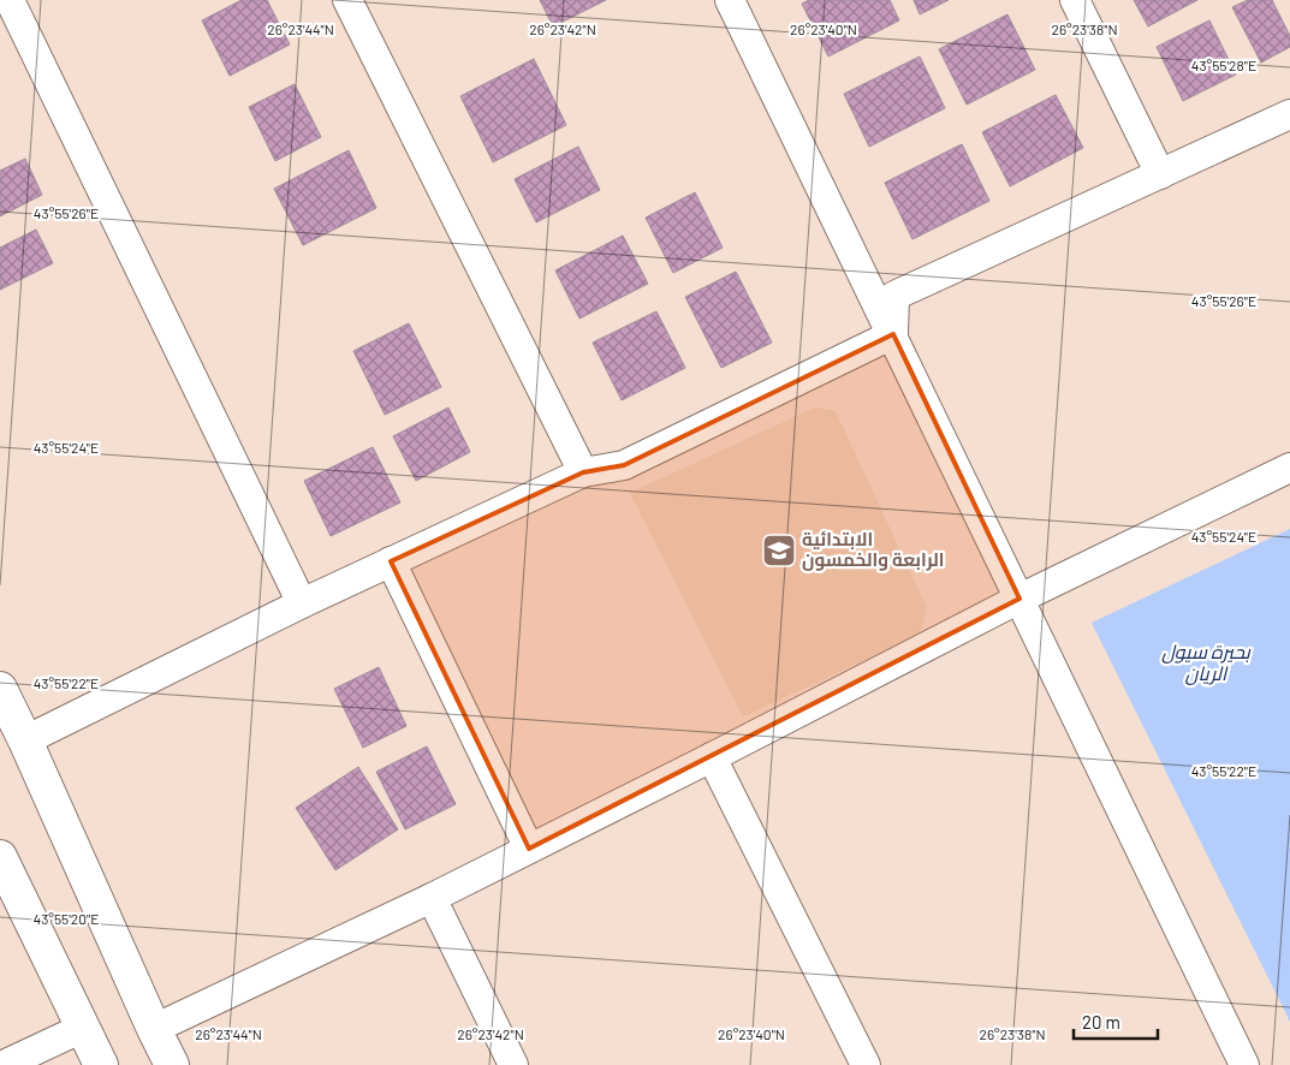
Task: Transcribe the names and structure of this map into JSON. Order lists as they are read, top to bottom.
{
  "water": ["بحيرة سيول الريان"],
  "places": {
    "school or university": ["الابتدائية الرابعة والخمسون"]
  },
  "scale_bar": "20 m",
  "coordinates": [
    "26°23'44\"N",
    "26°23'42\"N",
    "26°23'40\"N",
    "26°23'38\"N",
    "43°55'28\"E",
    "43°55'26\"E",
    "43°55'24\"E",
    "43°55'22\"E",
    "43°55'20\"E"
  ]
}
